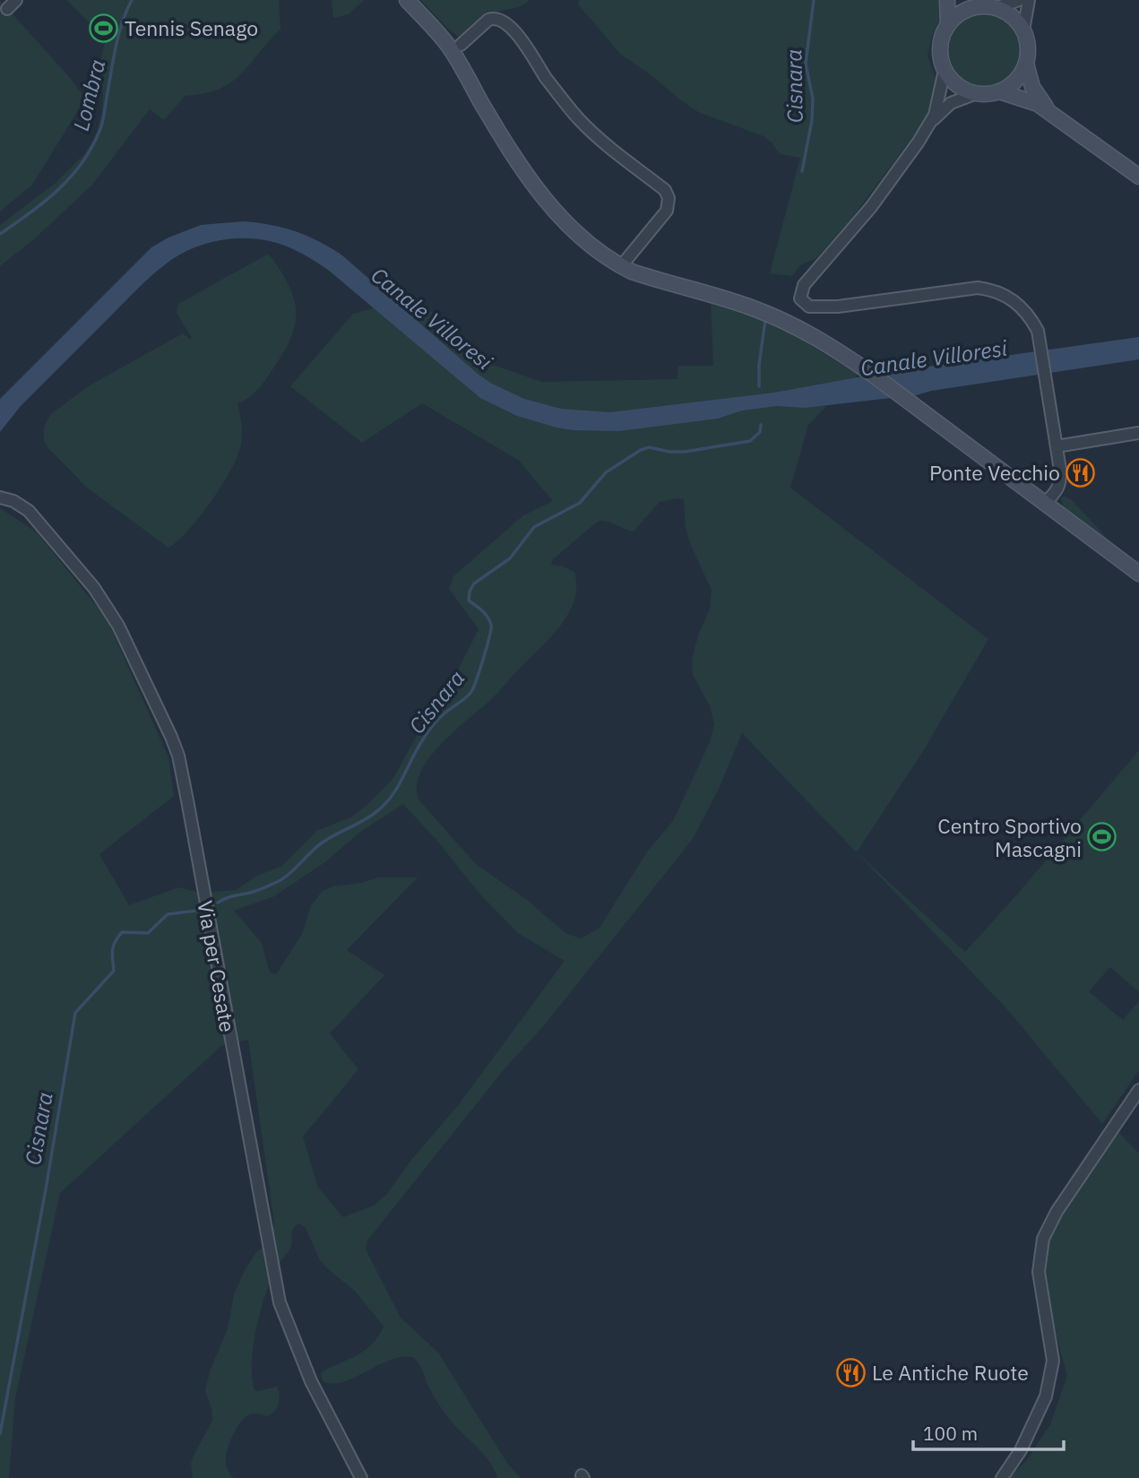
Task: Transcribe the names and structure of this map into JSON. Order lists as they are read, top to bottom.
{
  "streets": {
    "street": ["Via per Cesate"]
  },
  "water": ["Cisnara", "Lombra", "Canale Villoresi"],
  "places": {
    "sports": ["Tennis Senago", "Centro Sportivo Mascagni"],
    "restaurant": ["Ponte Vecchio", "Le Antiche Ruote"]
  },
  "scale_bar": "100 m"
}
